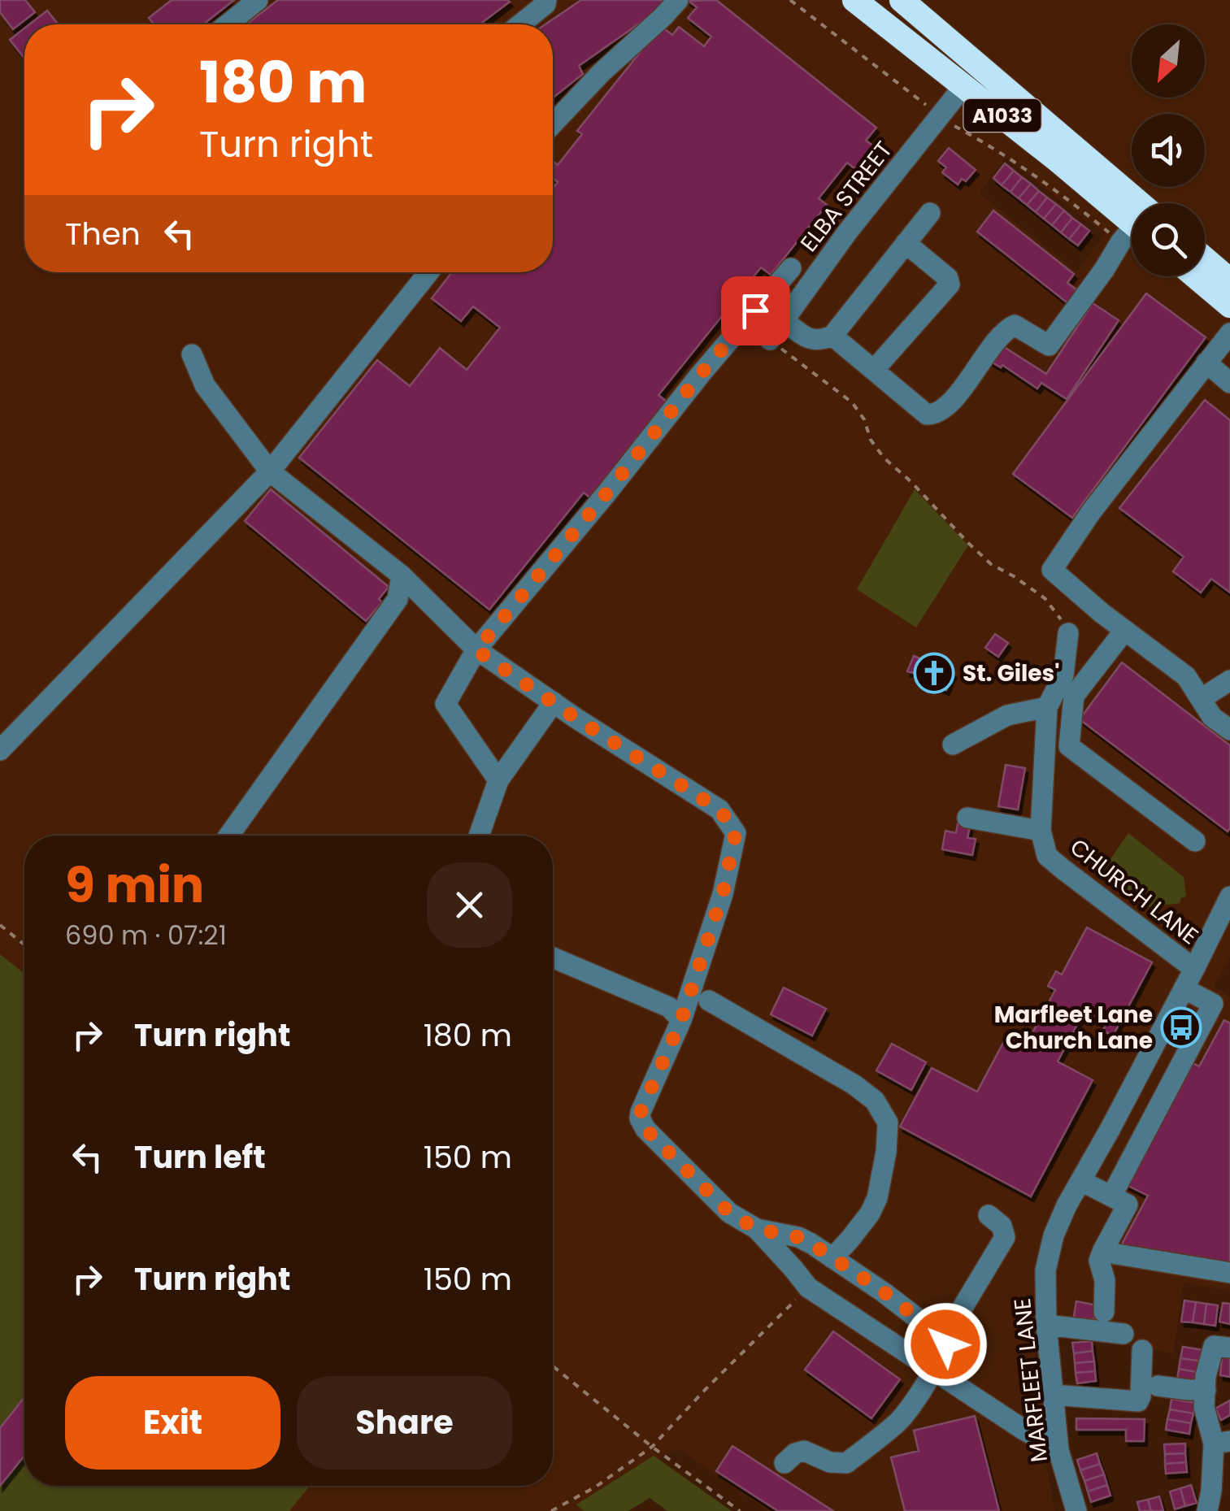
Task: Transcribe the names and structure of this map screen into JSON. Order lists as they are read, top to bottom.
{
  "streets": {
    "highway": ["A1033"],
    "street": ["ELBA STREET", "CHURCH LANE", "MARFLEET LANE"]
  },
  "crossings": [
    ["A1033", "ELBA STREET"],
    ["CHURCH LANE", "MARFLEET LANE"]
  ],
  "places": {
    "church": ["St. Giles'"],
    "bus stop": ["Marfleet Lane Church Lane"]
  },
  "north": "bottom left",
  "page": {
    "turn": ["180 m", "Turn right"],
    "then": "Then",
    "heading": ["9 min", "690 m · 07:21"],
    "list": [
      {
        "name": "Turn right",
        "value": "180 m"
      },
      {
        "name": "Turn left",
        "value": "150 m"
      },
      {
        "name": "Turn right",
        "value": "150 m"
      }
    ],
    "buttons": ["Exit", "Share"]
  }
}
